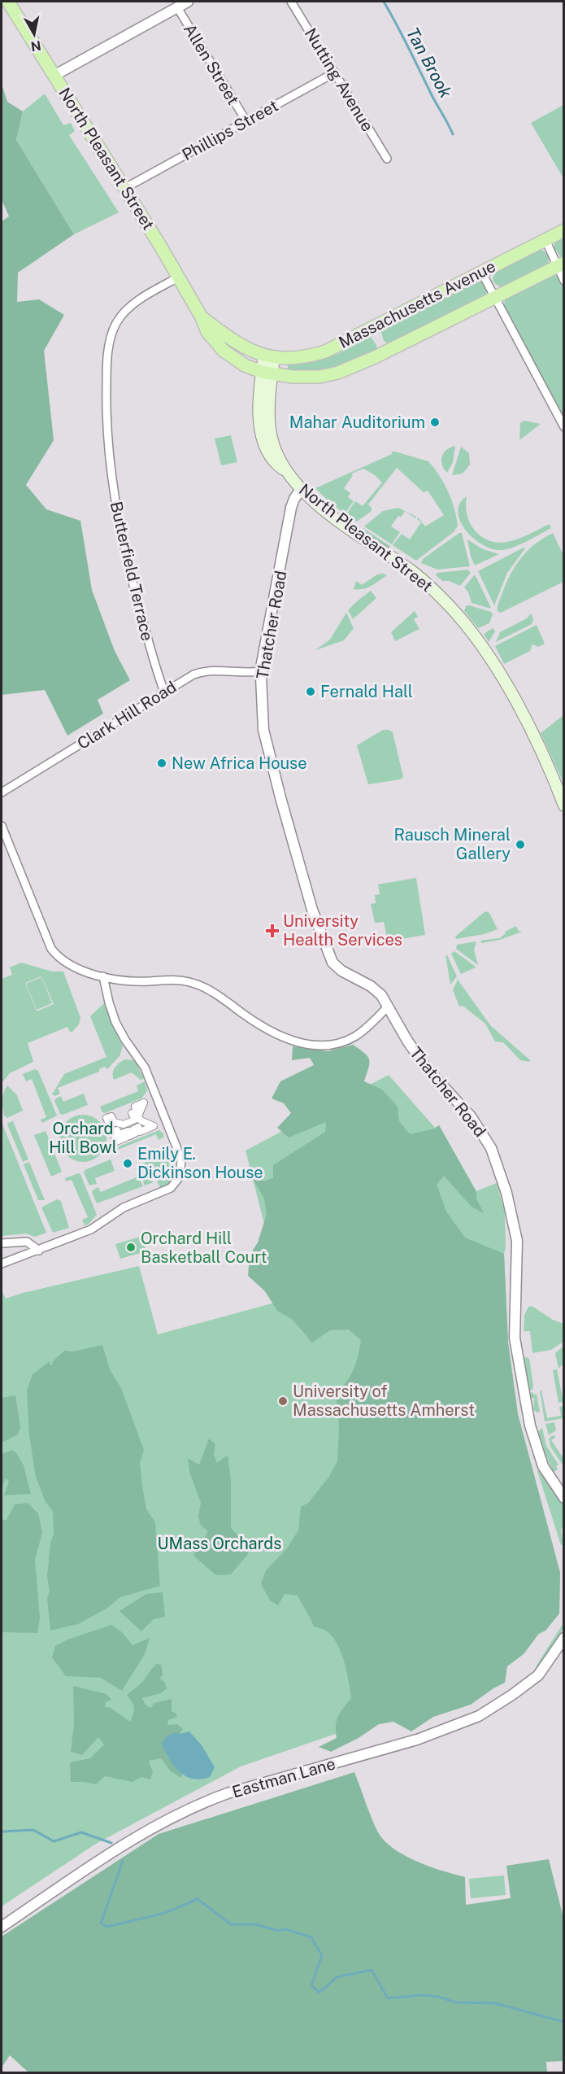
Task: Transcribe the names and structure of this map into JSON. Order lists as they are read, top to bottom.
{
  "streets": {
    "main road": ["North Pleasant Street", "Massachusetts Avenue"],
    "street": [
      "Allen Street",
      "Nutting Avenue",
      "Phillips Street",
      "Butterfield Terrace",
      "Thatcher Road",
      "Clark Hill Road",
      "Eastman Lane"
    ]
  },
  "crossings": [
    ["Allen Street", "Phillips Street"],
    ["Nutting Avenue", "Phillips Street"],
    ["Phillips Street", "North Pleasant Street"],
    ["North Pleasant Street", "Massachusetts Avenue"],
    ["North Pleasant Street", "Butterfield Terrace"],
    ["North Pleasant Street", "Thatcher Road"],
    ["Butterfield Terrace", "Clark Hill Road"],
    ["Thatcher Road", "Clark Hill Road"]
  ],
  "water": ["Tan Brook"],
  "parks": ["Orchard Hill Bowl", "UMass Orchards"],
  "places": {
    "other": [
      "Mahar Auditorium",
      "Fernald Hall",
      "New Africa House",
      "Rausch Mineral Gallery",
      "Emily E. Dickinson House",
      "Orchard Hill Basketball Court",
      "University of Massachusetts Amherst"
    ],
    "health": ["University Health Services"]
  },
  "north": "bottom"
}
